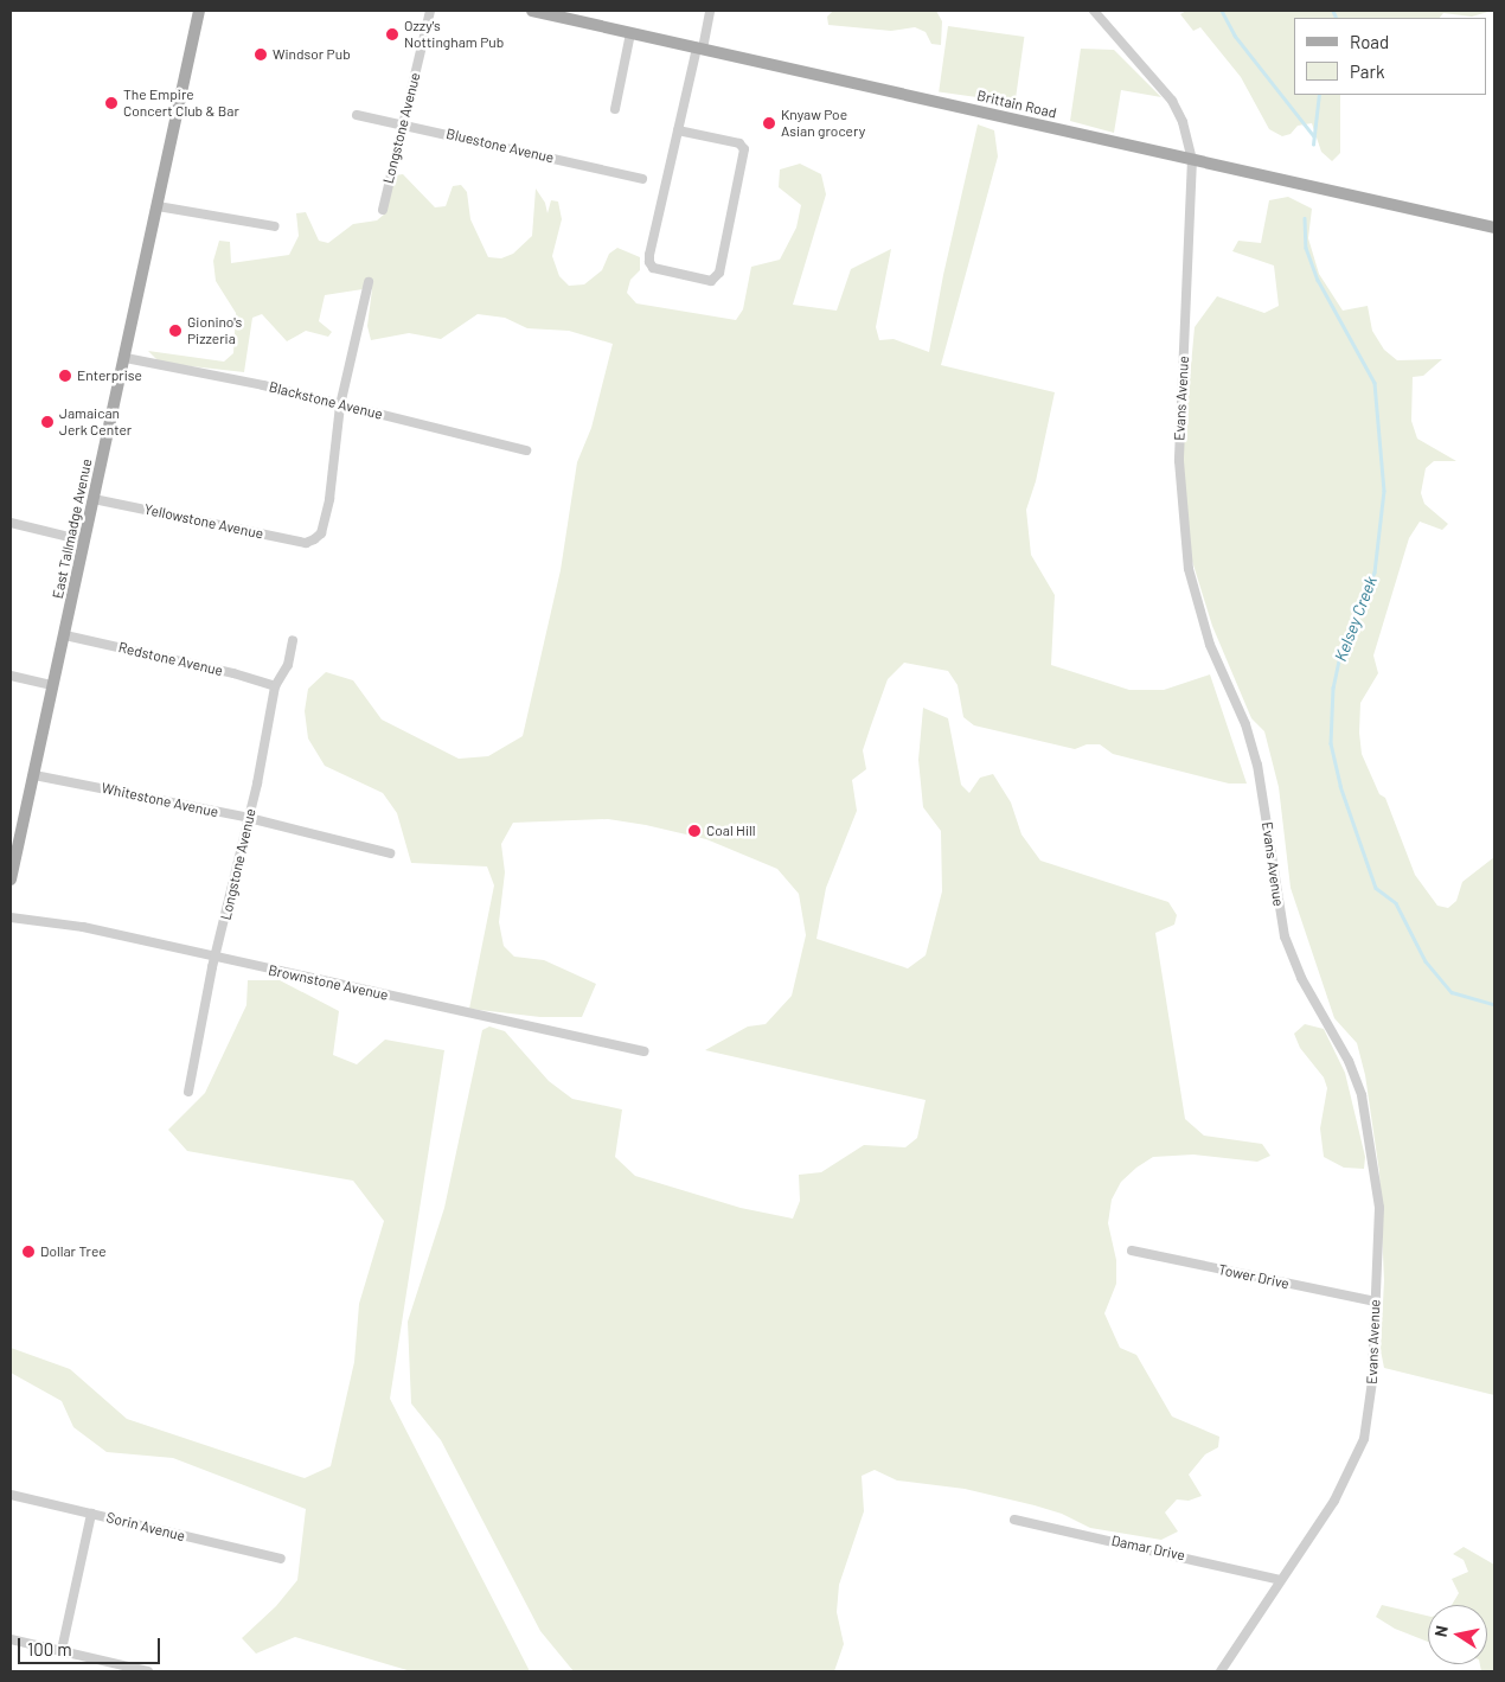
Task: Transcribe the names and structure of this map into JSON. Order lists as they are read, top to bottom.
{
  "streets": {
    "main road": ["Brittain Road", "East Tallmadge Avenue"],
    "street": [
      "Longstone Avenue",
      "Bluestone Avenue",
      "Evans Avenue",
      "Blackstone Avenue",
      "Yellowstone Avenue",
      "Redstone Avenue",
      "Whitestone Avenue",
      "Brownstone Avenue",
      "Tower Drive",
      "Sorin Avenue",
      "Damar Drive"
    ]
  },
  "crossings": [
    ["Brittain Road", "Evans Avenue"],
    ["Longstone Avenue", "Bluestone Avenue"],
    ["Longstone Avenue", "Redstone Avenue"],
    ["Longstone Avenue", "Whitestone Avenue"],
    ["Longstone Avenue", "Brownstone Avenue"],
    ["Evans Avenue", "Tower Drive"],
    ["Evans Avenue", "Damar Drive"],
    ["Blackstone Avenue", "Yellowstone Avenue"],
    ["Blackstone Avenue", "East Tallmadge Avenue"],
    ["Yellowstone Avenue", "East Tallmadge Avenue"],
    ["East Tallmadge Avenue", "Redstone Avenue"],
    ["East Tallmadge Avenue", "Whitestone Avenue"]
  ],
  "water": ["Kelsey Creek"],
  "places": [
    "Ozzy's Nottingham Pub",
    "Windsor Pub",
    "The Empire Concert Club & Bar",
    "Knyaw Poe Asian grocery",
    "Gionino's Pizzeria",
    "Enterprise",
    "Jamaican Jerk Center",
    "Coal Hill",
    "Dollar Tree"
  ],
  "legend": ["Road", "Park"],
  "scale_bar": "100 m",
  "north": "left"
}
